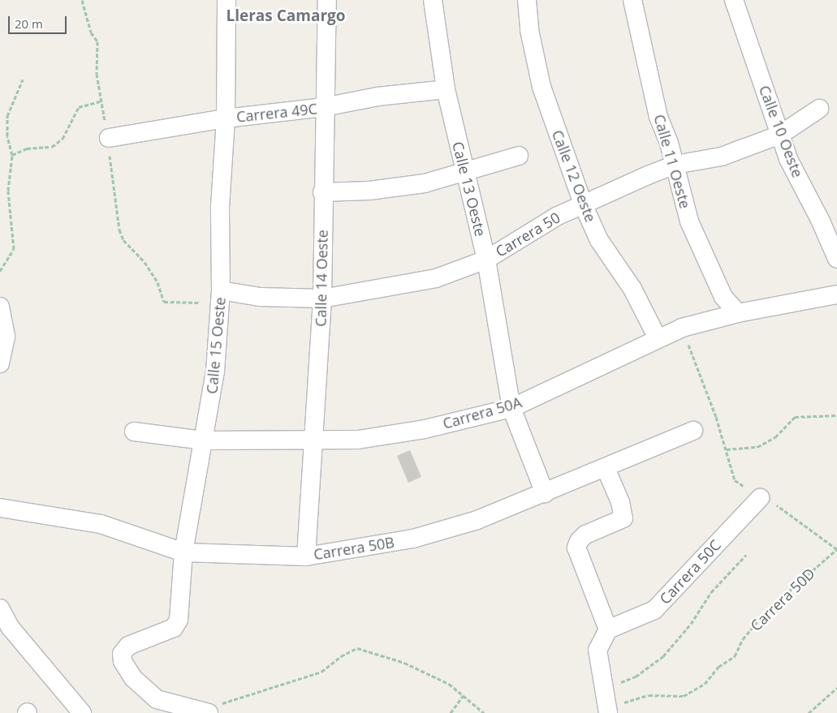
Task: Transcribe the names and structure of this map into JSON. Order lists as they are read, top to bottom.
{
  "streets": {
    "street": [
      "Carrera 49C",
      "Calle 10 Oeste",
      "Calle 11 Oeste",
      "Calle 12 Oeste",
      "Calle 13 Oeste",
      "Carrera 50",
      "Calle 14 Oeste",
      "Calle 15 Oeste",
      "Carrera 50A",
      "Carrera 50B",
      "Carrera 50C"
    ],
    "path": ["Carrera 50D"]
  },
  "crossings": [
    ["Carrera 49C", "Calle 13 Oeste"],
    ["Carrera 49C", "Calle 14 Oeste"],
    ["Carrera 49C", "Calle 15 Oeste"],
    ["Calle 10 Oeste", "Carrera 50"],
    ["Calle 11 Oeste", "Carrera 50"],
    ["Calle 11 Oeste", "Carrera 50A"],
    ["Calle 12 Oeste", "Carrera 50"],
    ["Calle 12 Oeste", "Carrera 50A"],
    ["Calle 13 Oeste", "Carrera 50"],
    ["Calle 13 Oeste", "Carrera 50A"],
    ["Calle 13 Oeste", "Carrera 50B"],
    ["Carrera 50", "Calle 14 Oeste"],
    ["Carrera 50", "Calle 15 Oeste"],
    ["Calle 14 Oeste", "Carrera 50A"],
    ["Calle 14 Oeste", "Carrera 50B"],
    ["Calle 15 Oeste", "Carrera 50A"],
    ["Calle 15 Oeste", "Carrera 50B"]
  ],
  "districts": ["Lleras Camargo"],
  "scale_bar": "20 m"
}
